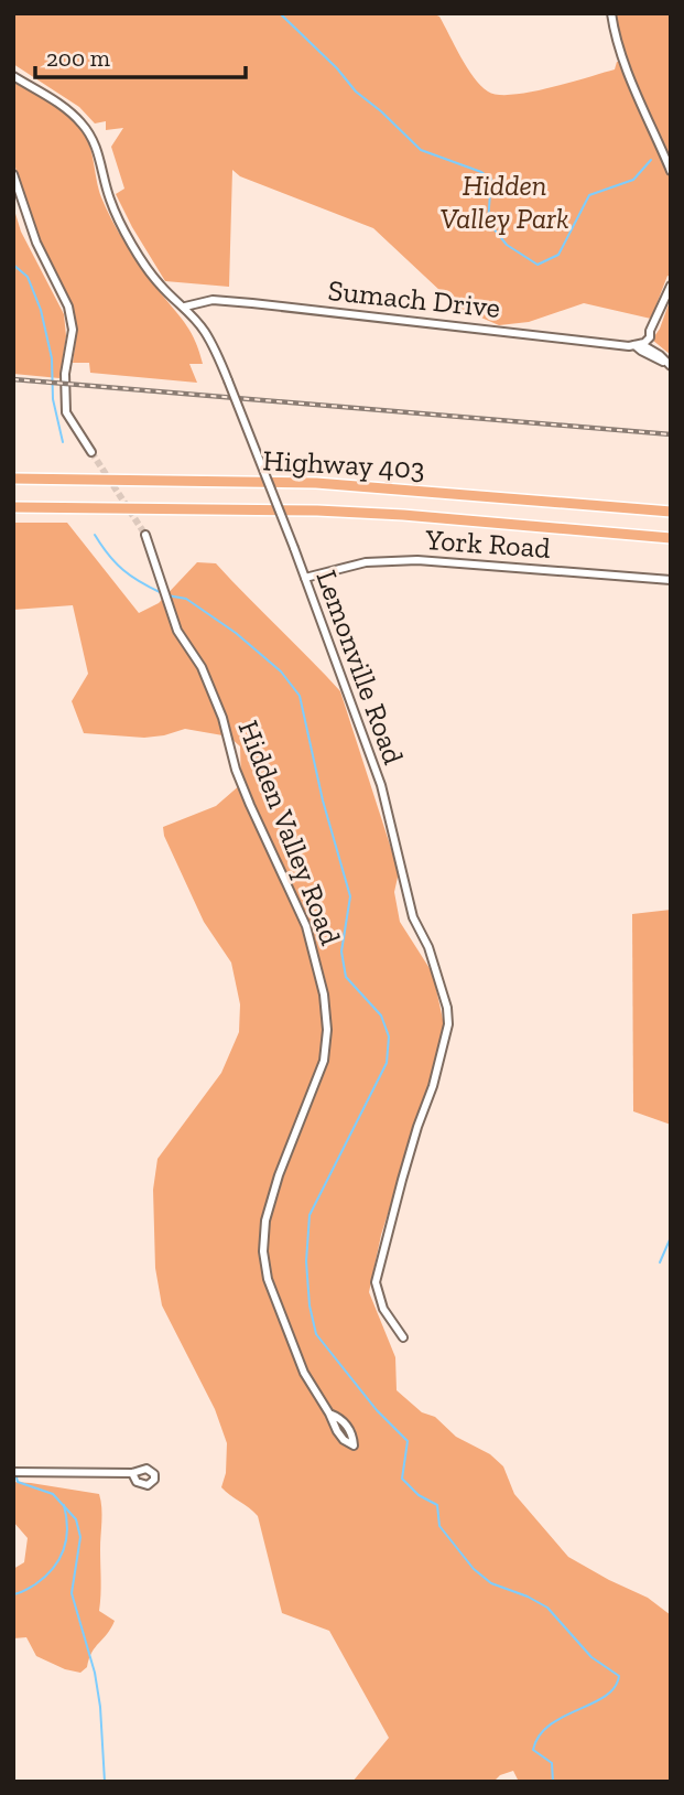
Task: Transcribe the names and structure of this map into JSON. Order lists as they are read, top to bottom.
{
  "streets": {
    "highway": ["Highway 403"],
    "street": [
      "Sumach Drive",
      "York Road",
      "Lemonville Road",
      "Hidden Valley Road"
    ]
  },
  "crossings": [
    ["Sumach Drive", "Lemonville Road"],
    ["York Road", "Lemonville Road"]
  ],
  "parks": ["Hidden Valley Park"],
  "scale_bar": "200 m"
}
